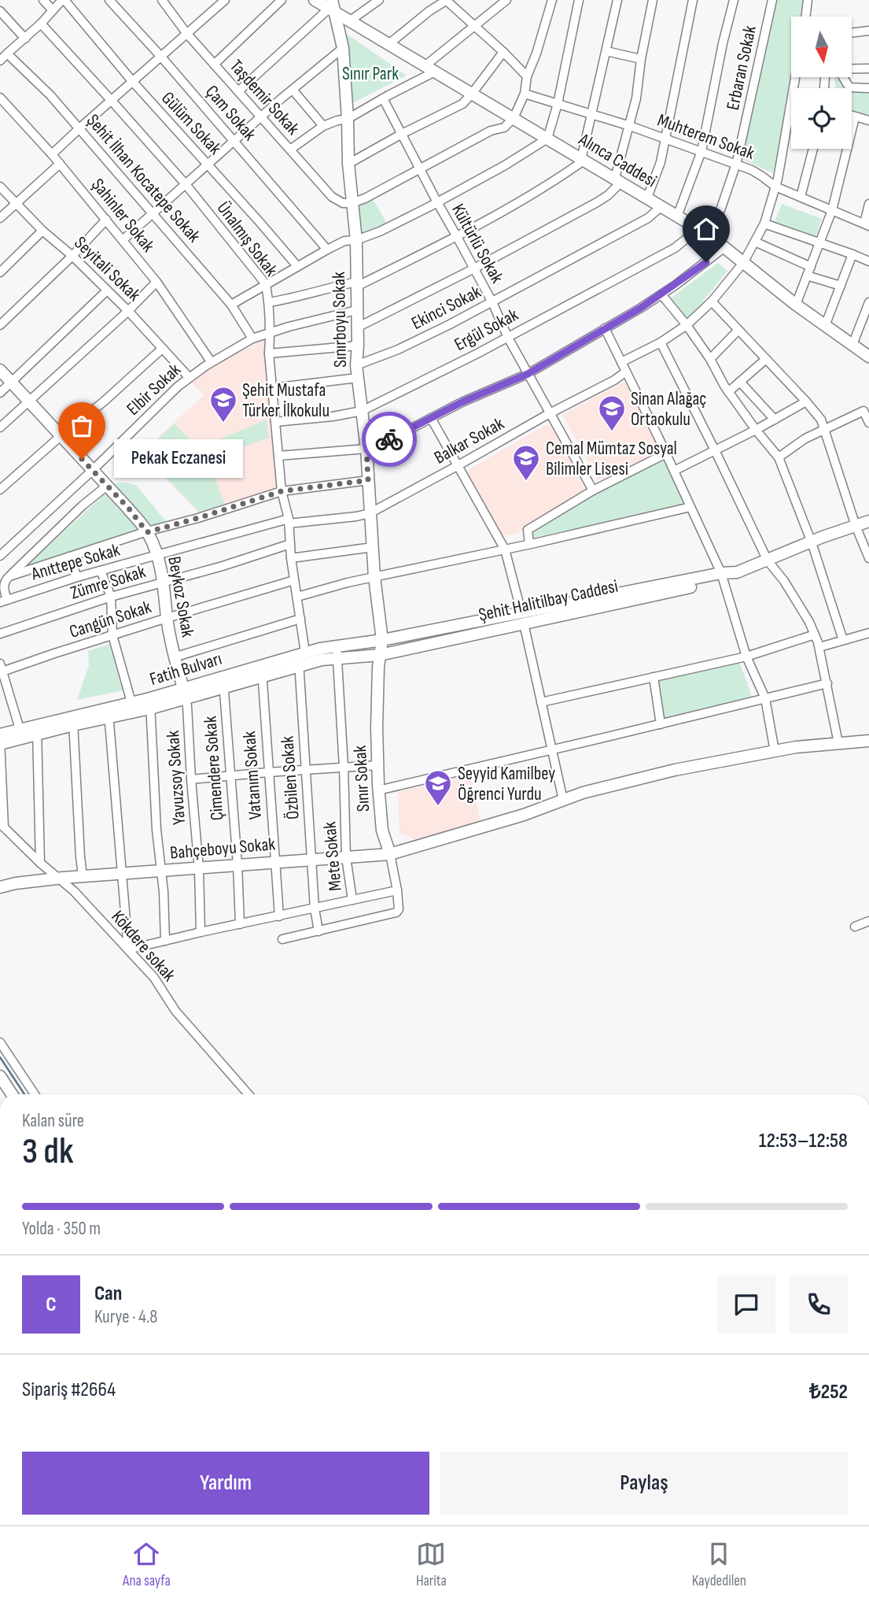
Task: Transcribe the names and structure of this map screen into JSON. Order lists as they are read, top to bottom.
{
  "streets": {
    "street": [
      "Erbaran Sokak",
      "Taşdemir Sokak",
      "Çam Sokak",
      "Gülüm Sokak",
      "Muhterem Sokak",
      "Alınca Caddesi",
      "Şehit İlhan Kocatepe Sokak",
      "Şahinler Sokak",
      "Ünalmış Sokak",
      "Kültürlü Sokak",
      "Seyitali Sokak",
      "Ekinci Sokak",
      "Sınırboyu Sokak",
      "Ergül Sokak",
      "Elbir Sokak",
      "Balkar Sokak",
      "Anıttepe Sokak",
      "Zümre Sokak",
      "Beykoz Sokak",
      "Şehit Halitilbay Caddesi",
      "Cangün Sokak",
      "Fatih Bulvarı",
      "Çimendere Sokak",
      "Vatanım Sokak",
      "Yavuzsoy Sokak",
      "Özbilen Sokak",
      "Sınır Sokak",
      "Bahçeboyu Sokak",
      "Mete Sokak",
      "Kökdere sokak"
    ]
  },
  "crossings": [
    ["Erbaran Sokak", "Muhterem Sokak"],
    ["Erbaran Sokak", "Alınca Caddesi"],
    ["Taşdemir Sokak", "Sınırboyu Sokak"],
    ["Alınca Caddesi", "Ekinci Sokak"],
    ["Alınca Caddesi", "Sınırboyu Sokak"],
    ["Alınca Caddesi", "Ergül Sokak"],
    ["Şehit İlhan Kocatepe Sokak", "Elbir Sokak"],
    ["Şahinler Sokak", "Elbir Sokak"],
    ["Ünalmış Sokak", "Ergül Sokak"],
    ["Ünalmış Sokak", "Elbir Sokak"],
    ["Ünalmış Sokak", "Balkar Sokak"],
    ["Ünalmış Sokak", "Anıttepe Sokak"],
    ["Ünalmış Sokak", "Zümre Sokak"],
    ["Ünalmış Sokak", "Cangün Sokak"],
    ["Ünalmış Sokak", "Özbilen Sokak"],
    ["Kültürlü Sokak", "Ekinci Sokak"],
    ["Kültürlü Sokak", "Ergül Sokak"],
    ["Kültürlü Sokak", "Balkar Sokak"],
    ["Seyitali Sokak", "Elbir Sokak"],
    ["Ekinci Sokak", "Sınırboyu Sokak"],
    ["Sınırboyu Sokak", "Ergül Sokak"],
    ["Sınırboyu Sokak", "Elbir Sokak"],
    ["Sınırboyu Sokak", "Balkar Sokak"],
    ["Sınırboyu Sokak", "Şehit Halitilbay Caddesi"],
    ["Sınırboyu Sokak", "Sınır Sokak"],
    ["Elbir Sokak", "Beykoz Sokak"],
    ["Balkar Sokak", "Anıttepe Sokak"],
    ["Anıttepe Sokak", "Beykoz Sokak"],
    ["Zümre Sokak", "Beykoz Sokak"],
    ["Beykoz Sokak", "Cangün Sokak"],
    ["Beykoz Sokak", "Yavuzsoy Sokak"],
    ["Şehit Halitilbay Caddesi", "Sınır Sokak"],
    ["Şehit Halitilbay Caddesi", "Mete Sokak"],
    ["Çimendere Sokak", "Bahçeboyu Sokak"],
    ["Çimendere Sokak", "Mete Sokak"],
    ["Vatanım Sokak", "Bahçeboyu Sokak"],
    ["Vatanım Sokak", "Mete Sokak"],
    ["Yavuzsoy Sokak", "Bahçeboyu Sokak"],
    ["Yavuzsoy Sokak", "Mete Sokak"],
    ["Özbilen Sokak", "Sınır Sokak"],
    ["Özbilen Sokak", "Bahçeboyu Sokak"],
    ["Özbilen Sokak", "Mete Sokak"],
    ["Sınır Sokak", "Bahçeboyu Sokak"],
    ["Bahçeboyu Sokak", "Mete Sokak"],
    ["Bahçeboyu Sokak", "Kökdere sokak"],
    ["Mete Sokak", "Kökdere sokak"]
  ],
  "parks": ["Sınır Park"],
  "places": {
    "school or university": [
      "Şehit Mustafa Türker İlkokulu",
      "Sinan Alağaç Ortaokulu",
      "Cemal Mümtaz Sosyal Bilimler Lisesi",
      "Seyyid Kamilbey Öğrenci Yurdu"
    ],
    "other": ["Pekak Eczanesi"]
  },
  "north": "bottom",
  "page": {
    "bubble": "Pekak Eczanesi",
    "heading": ["3 dk", "Kalan süre", "12:53–12:58"],
    "panel": [
      "Can",
      "Kurye · 4.8",
      "Sipariş #2664",
      "₺252"
    ],
    "bar": "Yolda · 350 m",
    "round": "C",
    "buttons": ["Yardım", "Paylaş"],
    "tabs": ["Ana sayfa", "Harita", "Kaydedilen"]
  }
}
